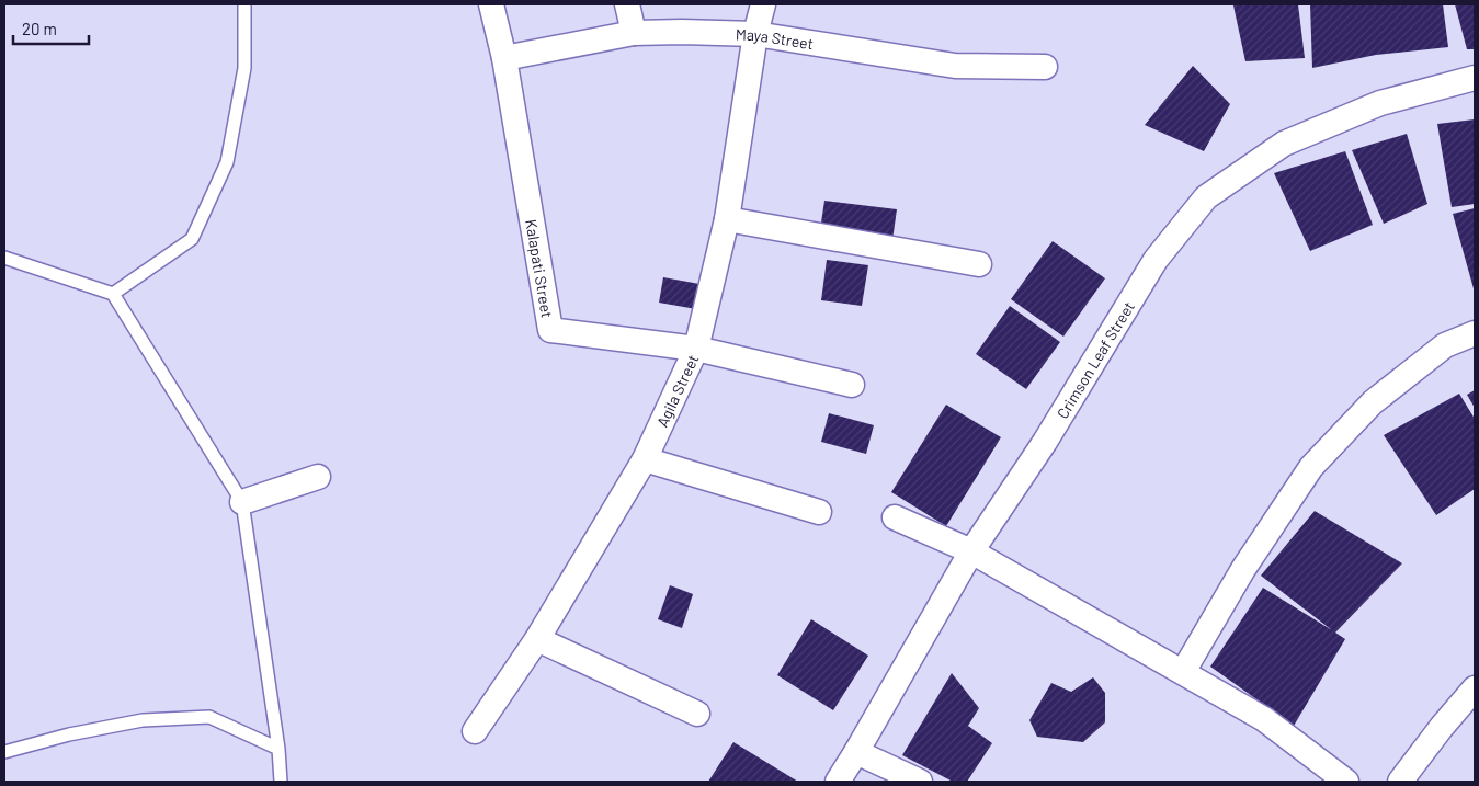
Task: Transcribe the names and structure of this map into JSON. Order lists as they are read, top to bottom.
{
  "streets": {
    "street": [
      "Maya Street",
      "Kalapati Street",
      "Crimson Leaf Street",
      "Agila Street"
    ]
  },
  "crossings": [
    ["Maya Street", "Kalapati Street"],
    ["Maya Street", "Agila Street"],
    ["Kalapati Street", "Agila Street"]
  ],
  "scale_bar": "20 m"
}
